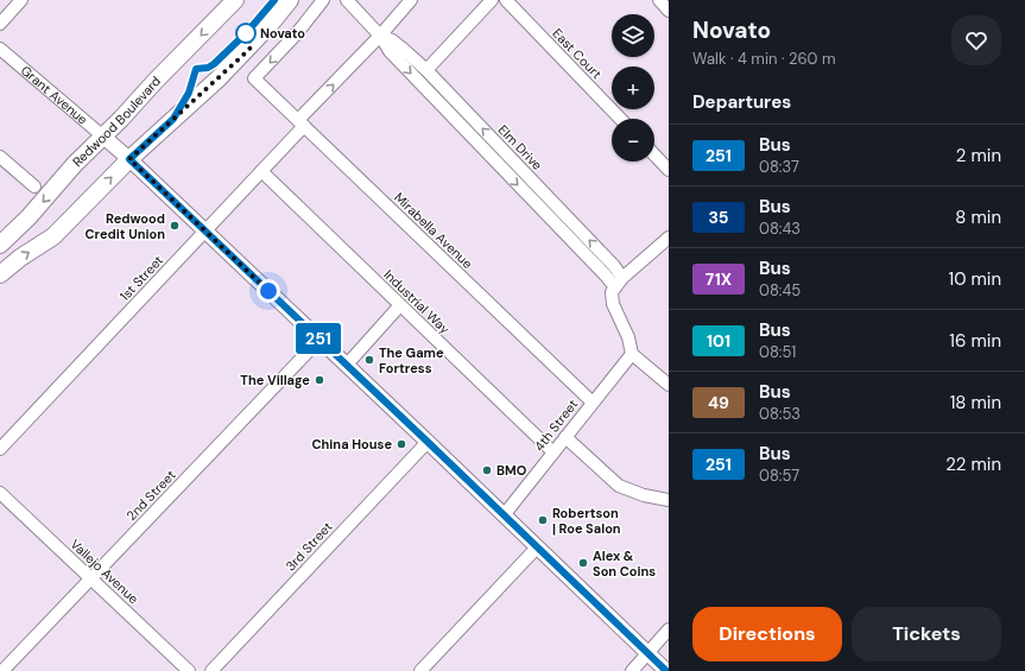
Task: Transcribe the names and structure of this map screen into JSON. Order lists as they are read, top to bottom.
{
  "streets": {
    "main road": ["Redwood Boulevard"],
    "street": [
      "East Court",
      "Grant Avenue",
      "Elm Drive",
      "Mirabella Avenue",
      "1st Street",
      "Industrial Way",
      "4th Street",
      "2nd Street",
      "3rd Street",
      "Vallejo Avenue"
    ]
  },
  "crossings": [
    ["Grant Avenue", "Redwood Boulevard"],
    ["Grant Avenue", "1st Street"],
    ["Grant Avenue", "4th Street"],
    ["Grant Avenue", "2nd Street"],
    ["Grant Avenue", "3rd Street"],
    ["Elm Drive", "1st Street"],
    ["Mirabella Avenue", "1st Street"],
    ["Mirabella Avenue", "4th Street"],
    ["1st Street", "Industrial Way"],
    ["Industrial Way", "4th Street"],
    ["2nd Street", "Vallejo Avenue"]
  ],
  "places": [
    "Novato",
    "Redwood Credit Union",
    "The Game Fortress",
    "The Village",
    "China House",
    "BMO",
    "Robertson | Roe Salon",
    "Alex & Son Coins"
  ],
  "lines": ["bus line 251"],
  "page": {
    "on_map": "251",
    "heading": [
      ["Novato", "Walk · 4 min · 260 m"],
      "Departures"
    ],
    "map_buttons": ["+", "−"],
    "list": [
      {
        "mark": "251",
        "name": "Bus",
        "note": "08:37",
        "value": "2 min"
      },
      {
        "mark": "35",
        "name": "Bus",
        "note": "08:43",
        "value": "8 min"
      },
      {
        "mark": "71X",
        "name": "Bus",
        "note": "08:45",
        "value": "10 min"
      },
      {
        "mark": "101",
        "name": "Bus",
        "note": "08:51",
        "value": "16 min"
      },
      {
        "mark": "49",
        "name": "Bus",
        "note": "08:53",
        "value": "18 min"
      },
      {
        "mark": "251",
        "name": "Bus",
        "note": "08:57",
        "value": "22 min"
      }
    ],
    "buttons": ["Directions", "Tickets"]
  }
}
